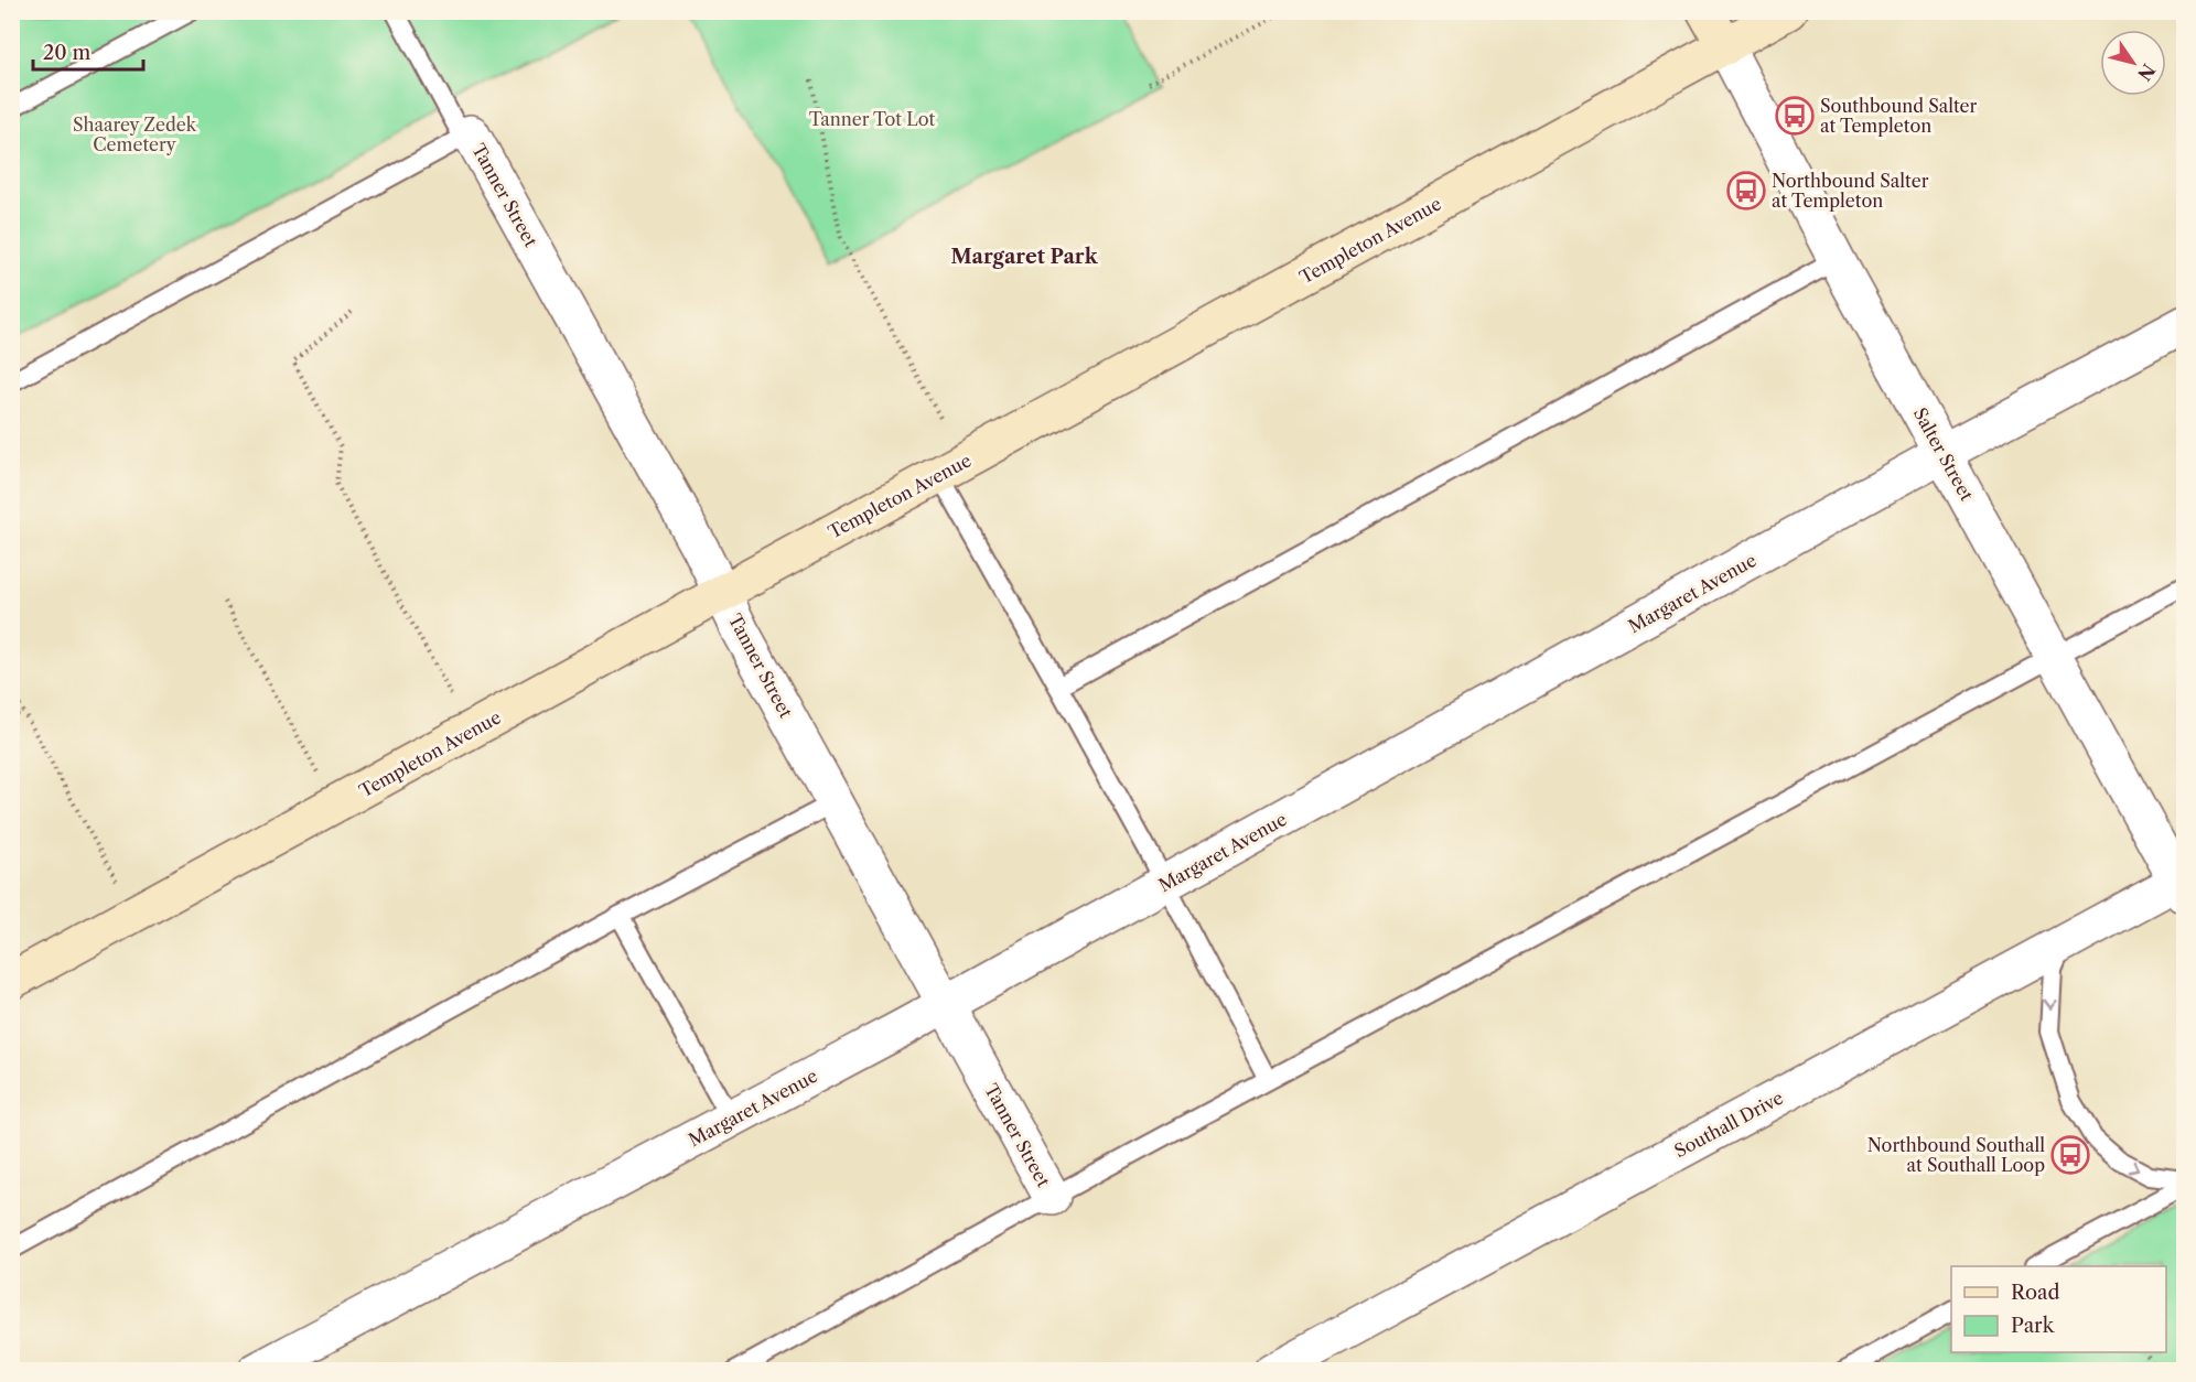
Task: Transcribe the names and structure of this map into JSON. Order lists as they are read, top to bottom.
{
  "streets": {
    "street": [
      "Tanner Street",
      "Templeton Avenue",
      "Salter Street",
      "Margaret Avenue",
      "Southall Drive"
    ]
  },
  "crossings": [
    ["Tanner Street", "Templeton Avenue"],
    ["Tanner Street", "Margaret Avenue"],
    ["Templeton Avenue", "Salter Street"],
    ["Salter Street", "Margaret Avenue"],
    ["Salter Street", "Southall Drive"]
  ],
  "districts": ["Margaret Park"],
  "parks": ["Tanner Tot Lot", "Shaarey Zedek Cemetery"],
  "places": {
    "bus stop": ["Southbound Salter at Templeton", "Northbound Salter at Templeton", "Northbound Southall at Southall Loop"]
  },
  "legend": ["Road", "Park"],
  "scale_bar": "20 m",
  "north": "bottom right"
}
